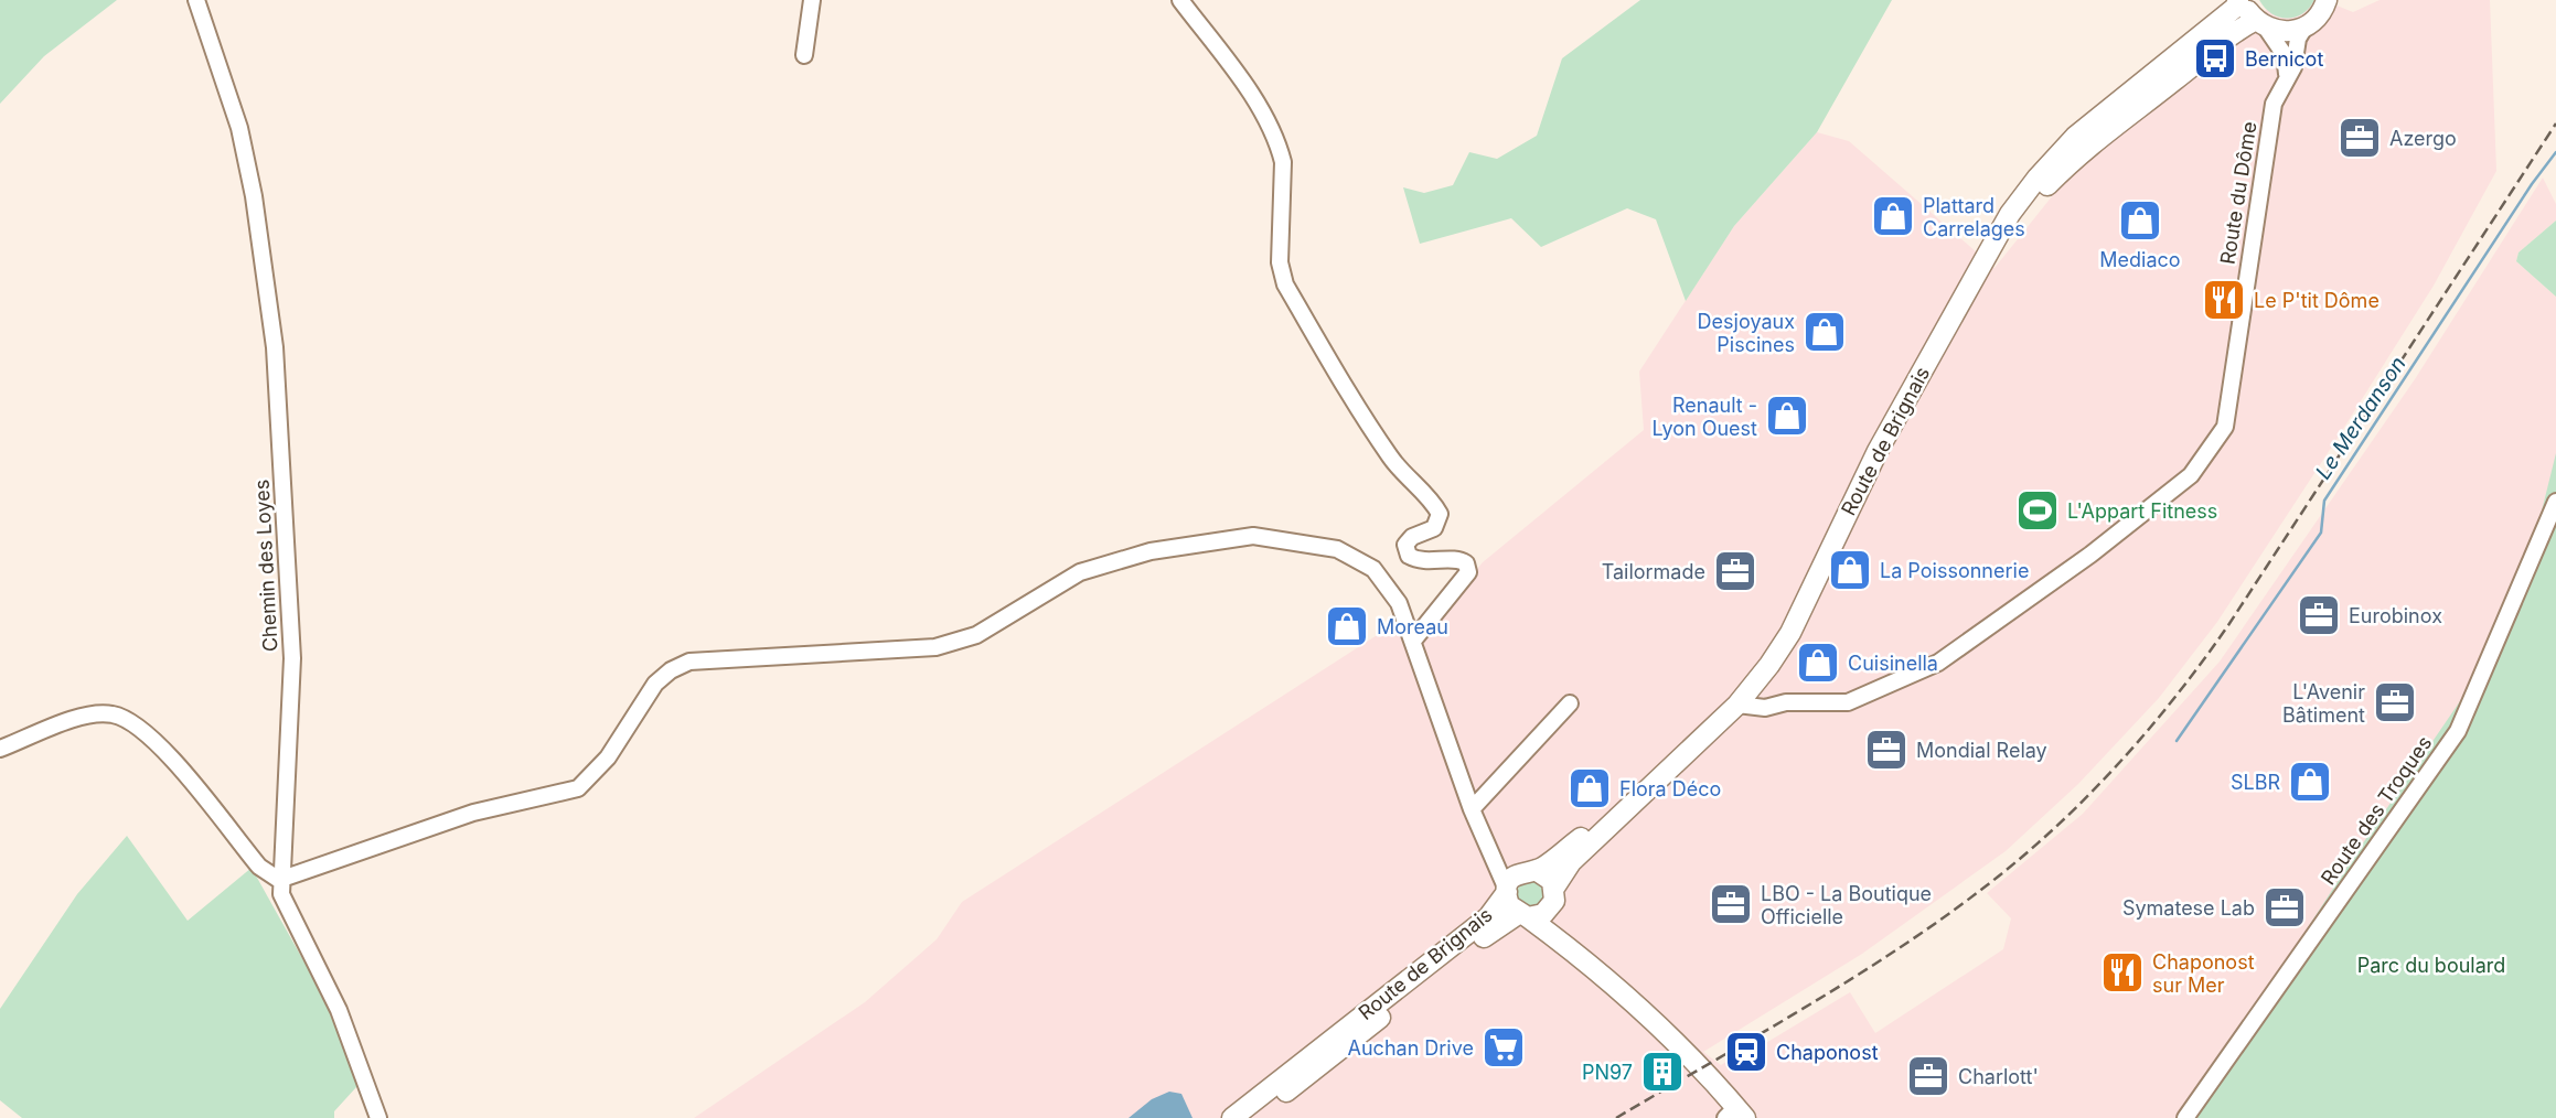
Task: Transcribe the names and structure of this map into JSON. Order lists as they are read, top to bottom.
{
  "streets": {
    "main road": ["Route de Brignais"],
    "street": ["Route du Dôme", "Chemin des Loyes", "Route des Troques"]
  },
  "crossings": [
    ["Route du Dôme", "Route de Brignais"]
  ],
  "water": ["Le Merdanson"],
  "parks": ["Parc du boulard"],
  "places": {
    "bus stop": ["Bernicot"],
    "office": [
      "Azergo",
      "Tailormade",
      "Eurobinox",
      "L'Avenir Bâtiment",
      "Mondial Relay",
      "LBO - La Boutique Officielle",
      "Symatese Lab",
      "Charlott'"
    ],
    "shop": [
      "Plattard Carrelages",
      "Mediaco",
      "Desjoyaux Piscines",
      "Renault - Lyon Ouest",
      "La Poissonnerie",
      "Moreau",
      "Cuisinella",
      "SLBR",
      "Flora Déco"
    ],
    "restaurant": ["Le P'tit Dôme", "Chaponost sur Mer"],
    "sports": ["L'Appart Fitness"],
    "supermarket": ["Auchan Drive"],
    "station": ["Chaponost"],
    "building": ["PN97"]
  }
}
